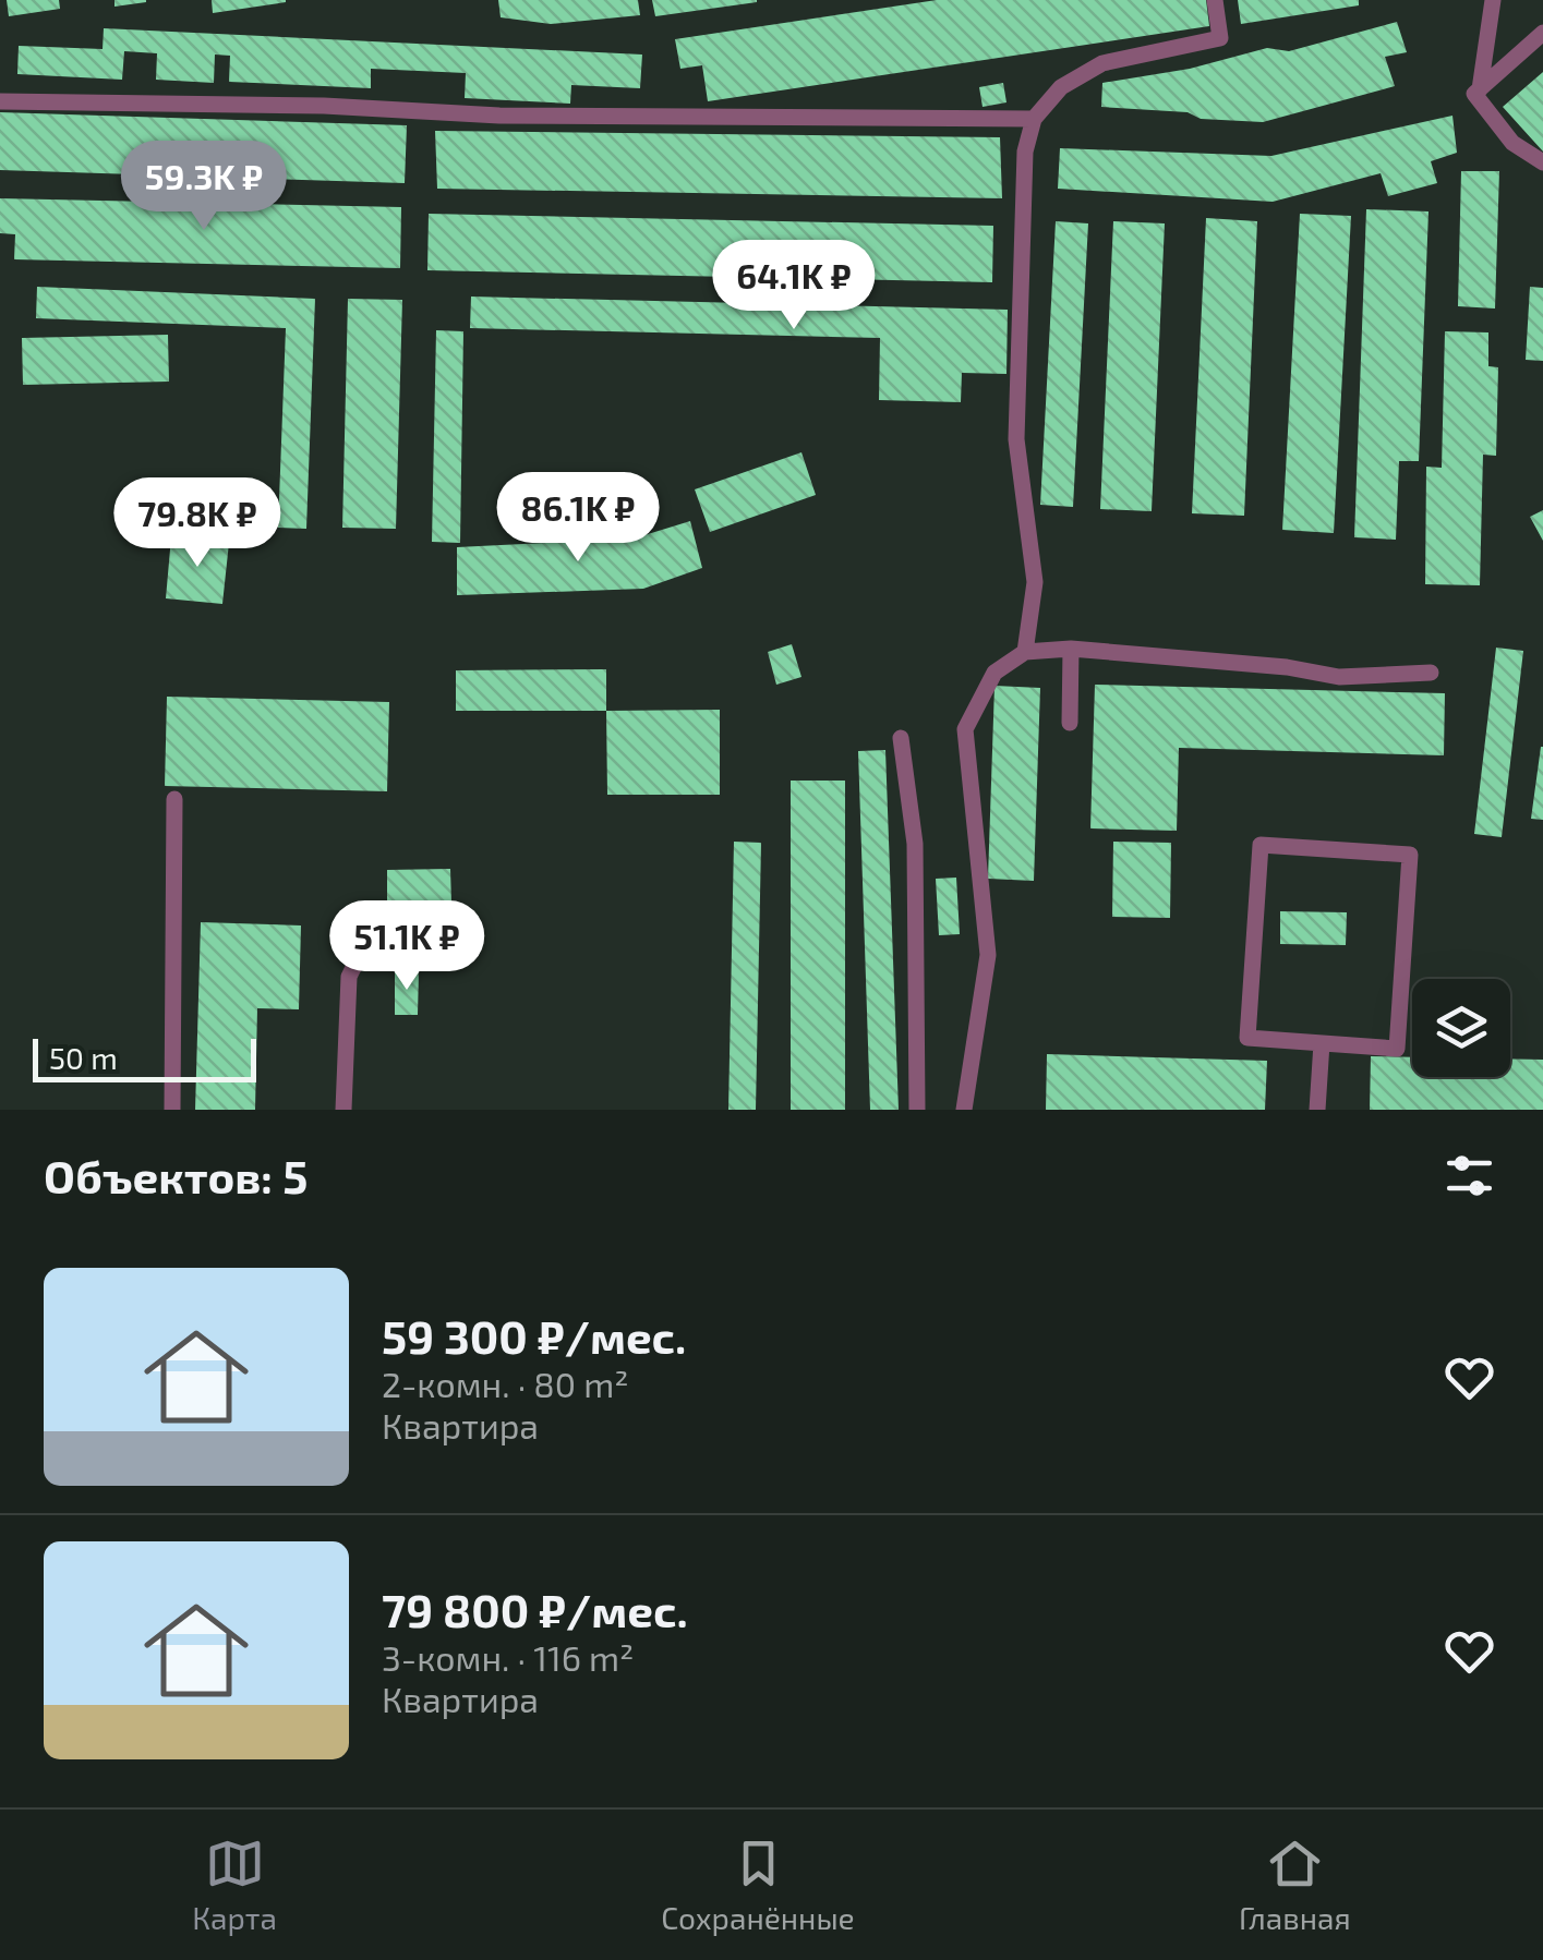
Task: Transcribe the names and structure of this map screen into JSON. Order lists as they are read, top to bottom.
{
  "scale_bar": "50 m",
  "page": {
    "price": [
      "59.3K ₽",
      "64.1K ₽",
      "86.1K ₽",
      "79.8K ₽",
      "51.1K ₽"
    ],
    "scale": "50 m",
    "heading": "Объектов: 5",
    "list": [
      {
        "name": "59 300 ₽/мес.",
        "note": "2-комн. · 80 m² · Квартира"
      },
      {
        "name": "79 800 ₽/мес.",
        "note": "3-комн. · 116 m² · Квартира"
      }
    ],
    "tabs": ["Карта", "Сохранённые", "Главная"]
  }
}
